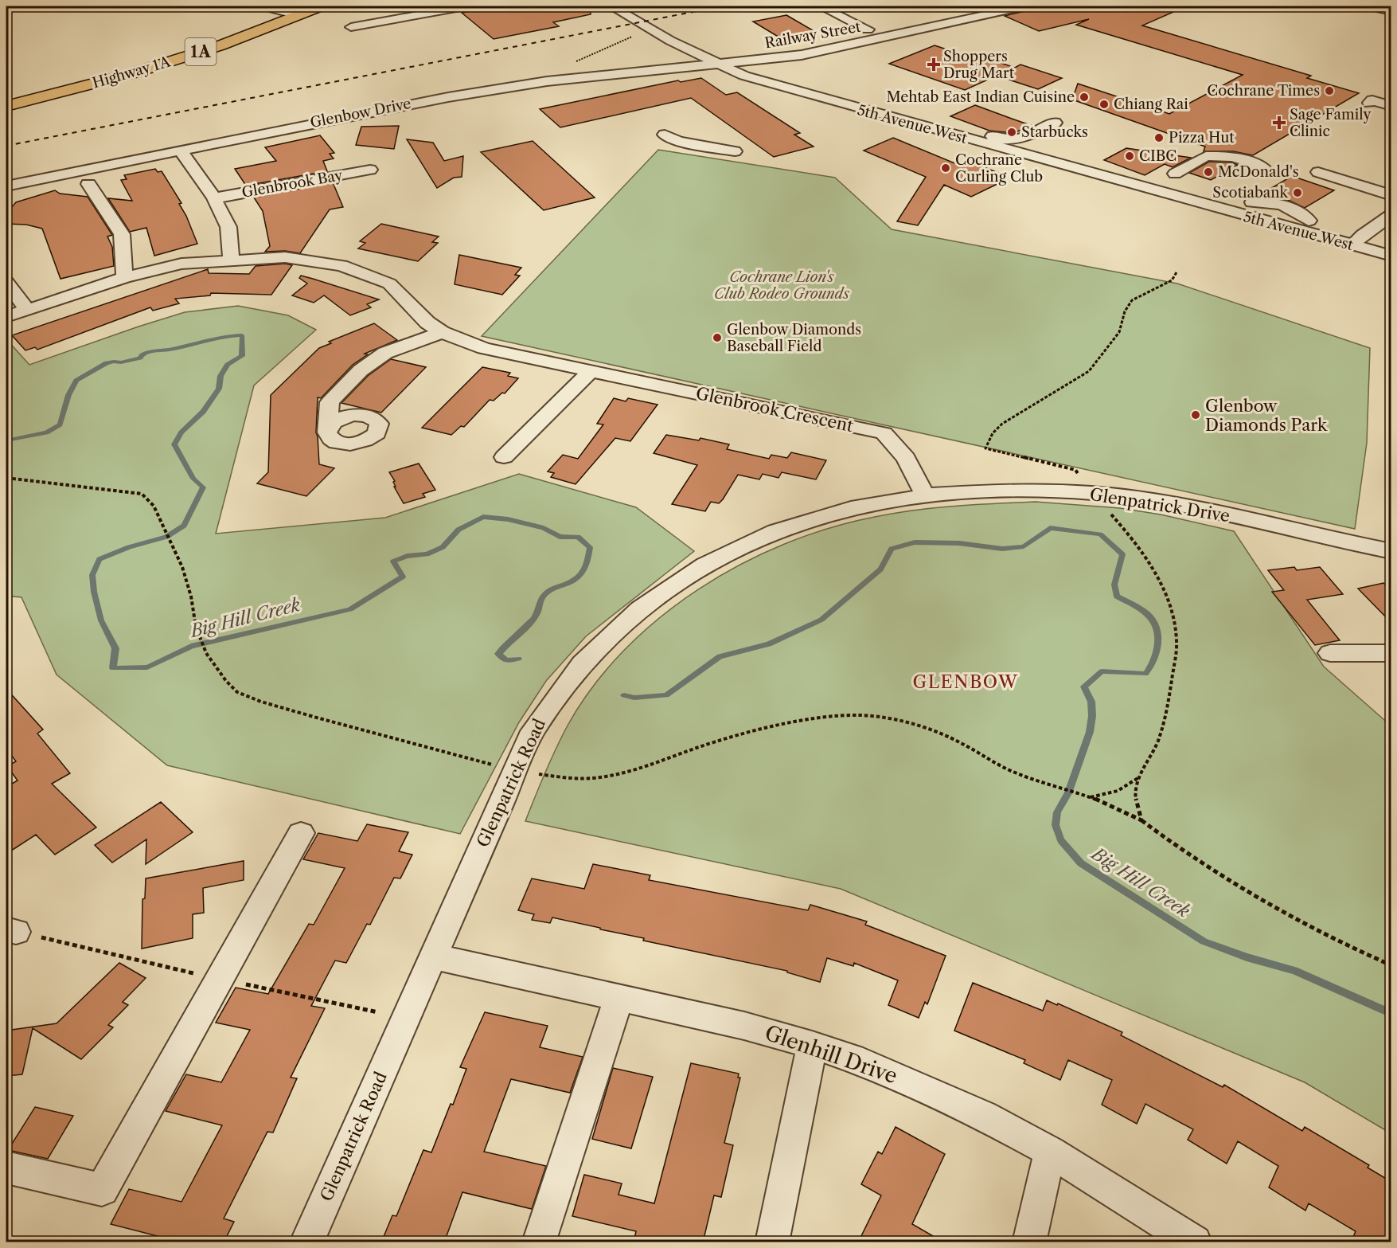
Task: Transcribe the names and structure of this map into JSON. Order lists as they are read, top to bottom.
{
  "streets": {
    "main road": ["1A", "Highway 1A"],
    "street": [
      "Railway Street",
      "Glenbow Drive",
      "5th Avenue West",
      "Glenbrook Bay",
      "Glenbrook Crescent",
      "Glenpatrick Drive",
      "Glenpatrick Road",
      "Glenhill Drive"
    ]
  },
  "crossings": [
    ["Railway Street", "Glenbow Drive"],
    ["Railway Street", "5th Avenue West"],
    ["Glenbow Drive", "5th Avenue West"],
    ["Glenbrook Crescent", "Glenpatrick Drive"],
    ["Glenbrook Crescent", "Glenpatrick Road"],
    ["Glenpatrick Drive", "Glenpatrick Road"],
    ["Glenpatrick Road", "Glenhill Drive"]
  ],
  "districts": ["GLENBOW"],
  "water": ["Big Hill Creek"],
  "parks": ["Cochrane Lion's Club Rodeo Grounds"],
  "places": {
    "health": ["Shoppers Drug Mart", "Sage Family Clinic"],
    "other": [
      "Cochrane Times",
      "Mehtab East Indian Cuisine",
      "Chiang Rai",
      "Starbucks",
      "Pizza Hut",
      "CIBC",
      "Cochrane Curling Club",
      "McDonald's",
      "Scotiabank",
      "Glenbow Diamonds Baseball Field",
      "Glenbow Diamonds Park"
    ]
  }
}
